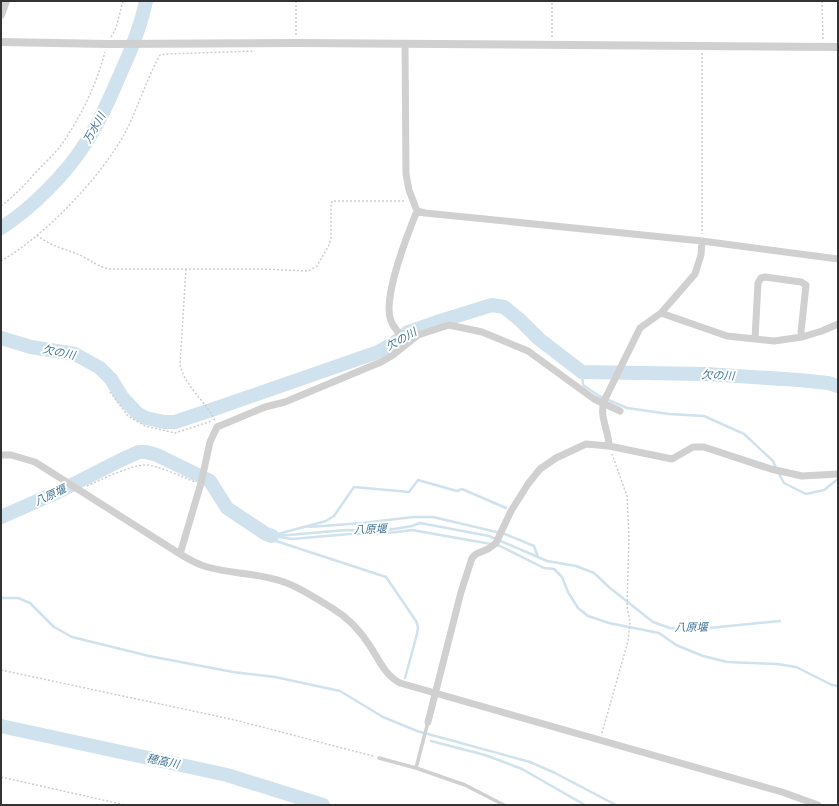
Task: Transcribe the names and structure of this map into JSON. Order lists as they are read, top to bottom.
{
  "water": [
    "万水川",
    "欠の川",
    "八原堰",
    "穂高川"
  ]
}
